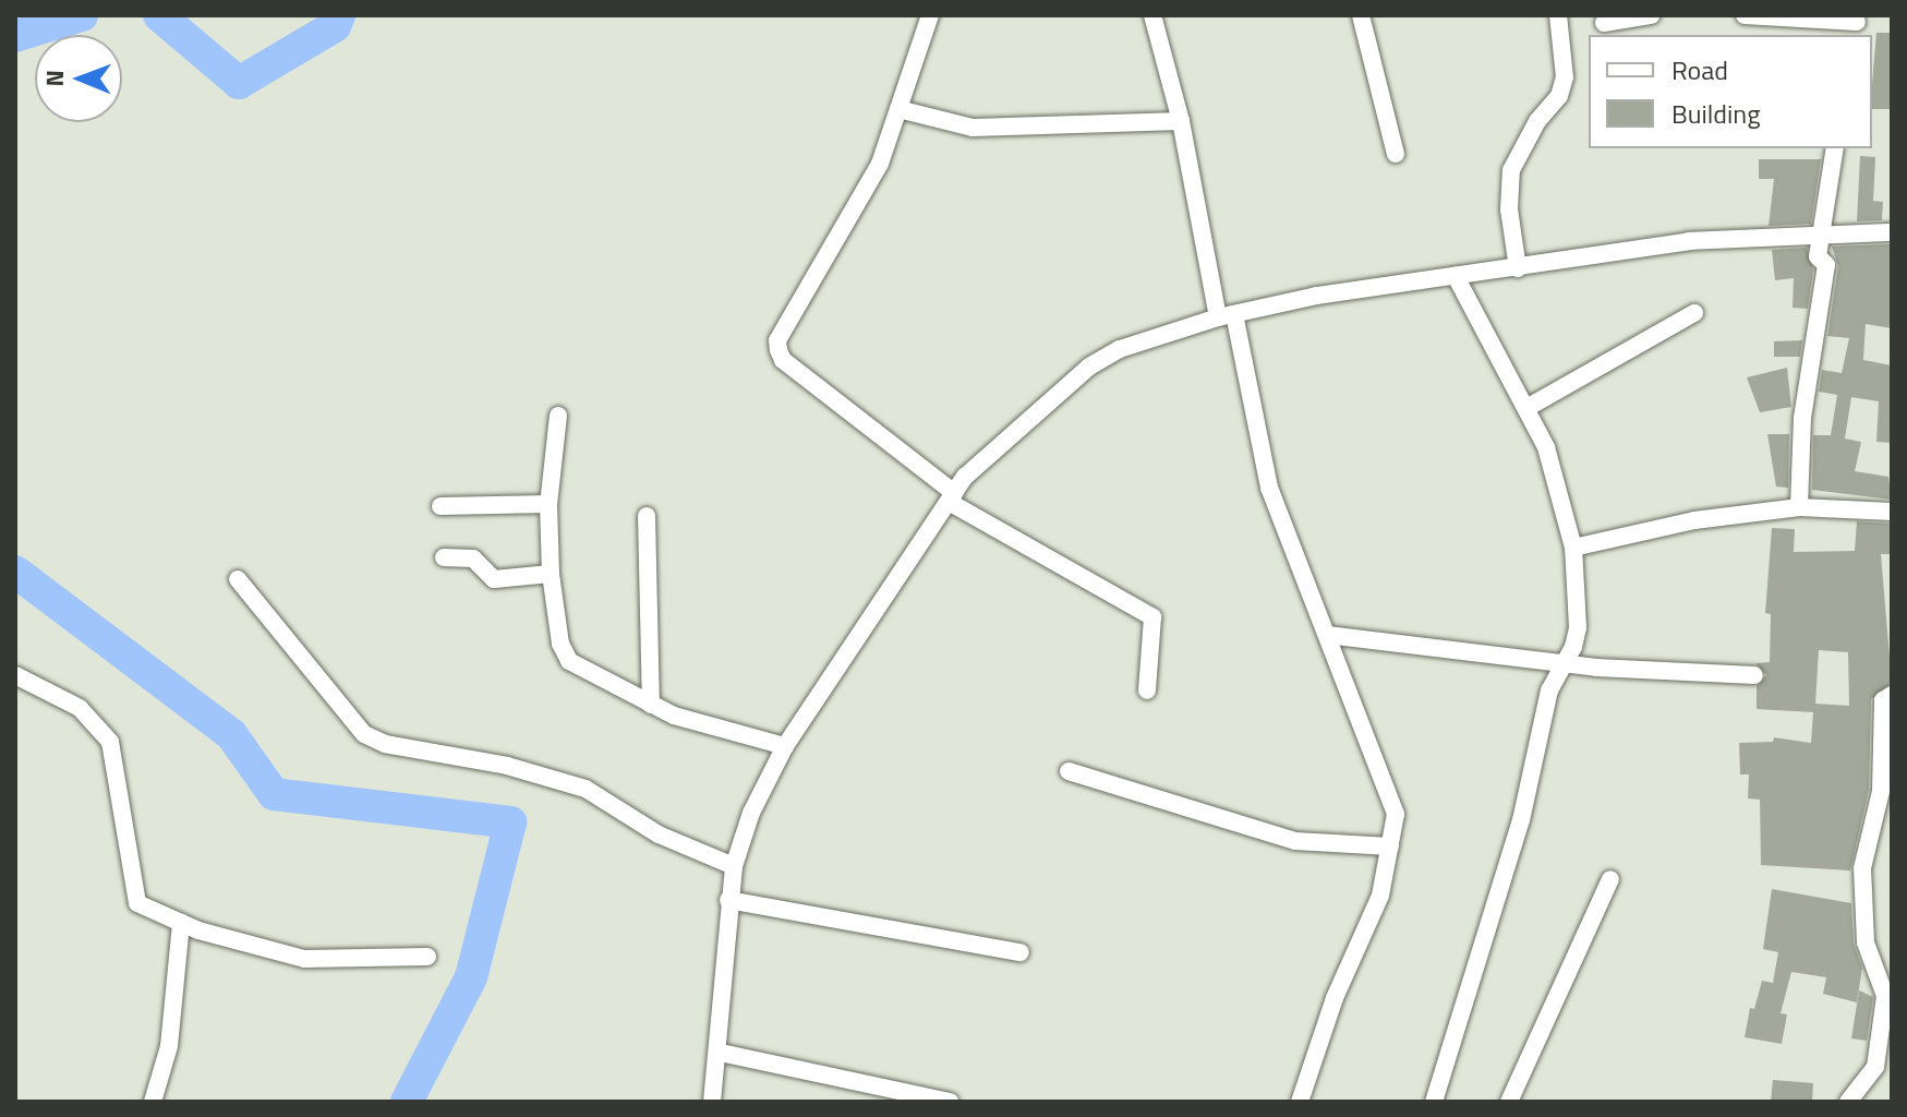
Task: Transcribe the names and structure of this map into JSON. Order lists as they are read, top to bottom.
{
  "legend": ["Road", "Building"],
  "north": "left"
}
